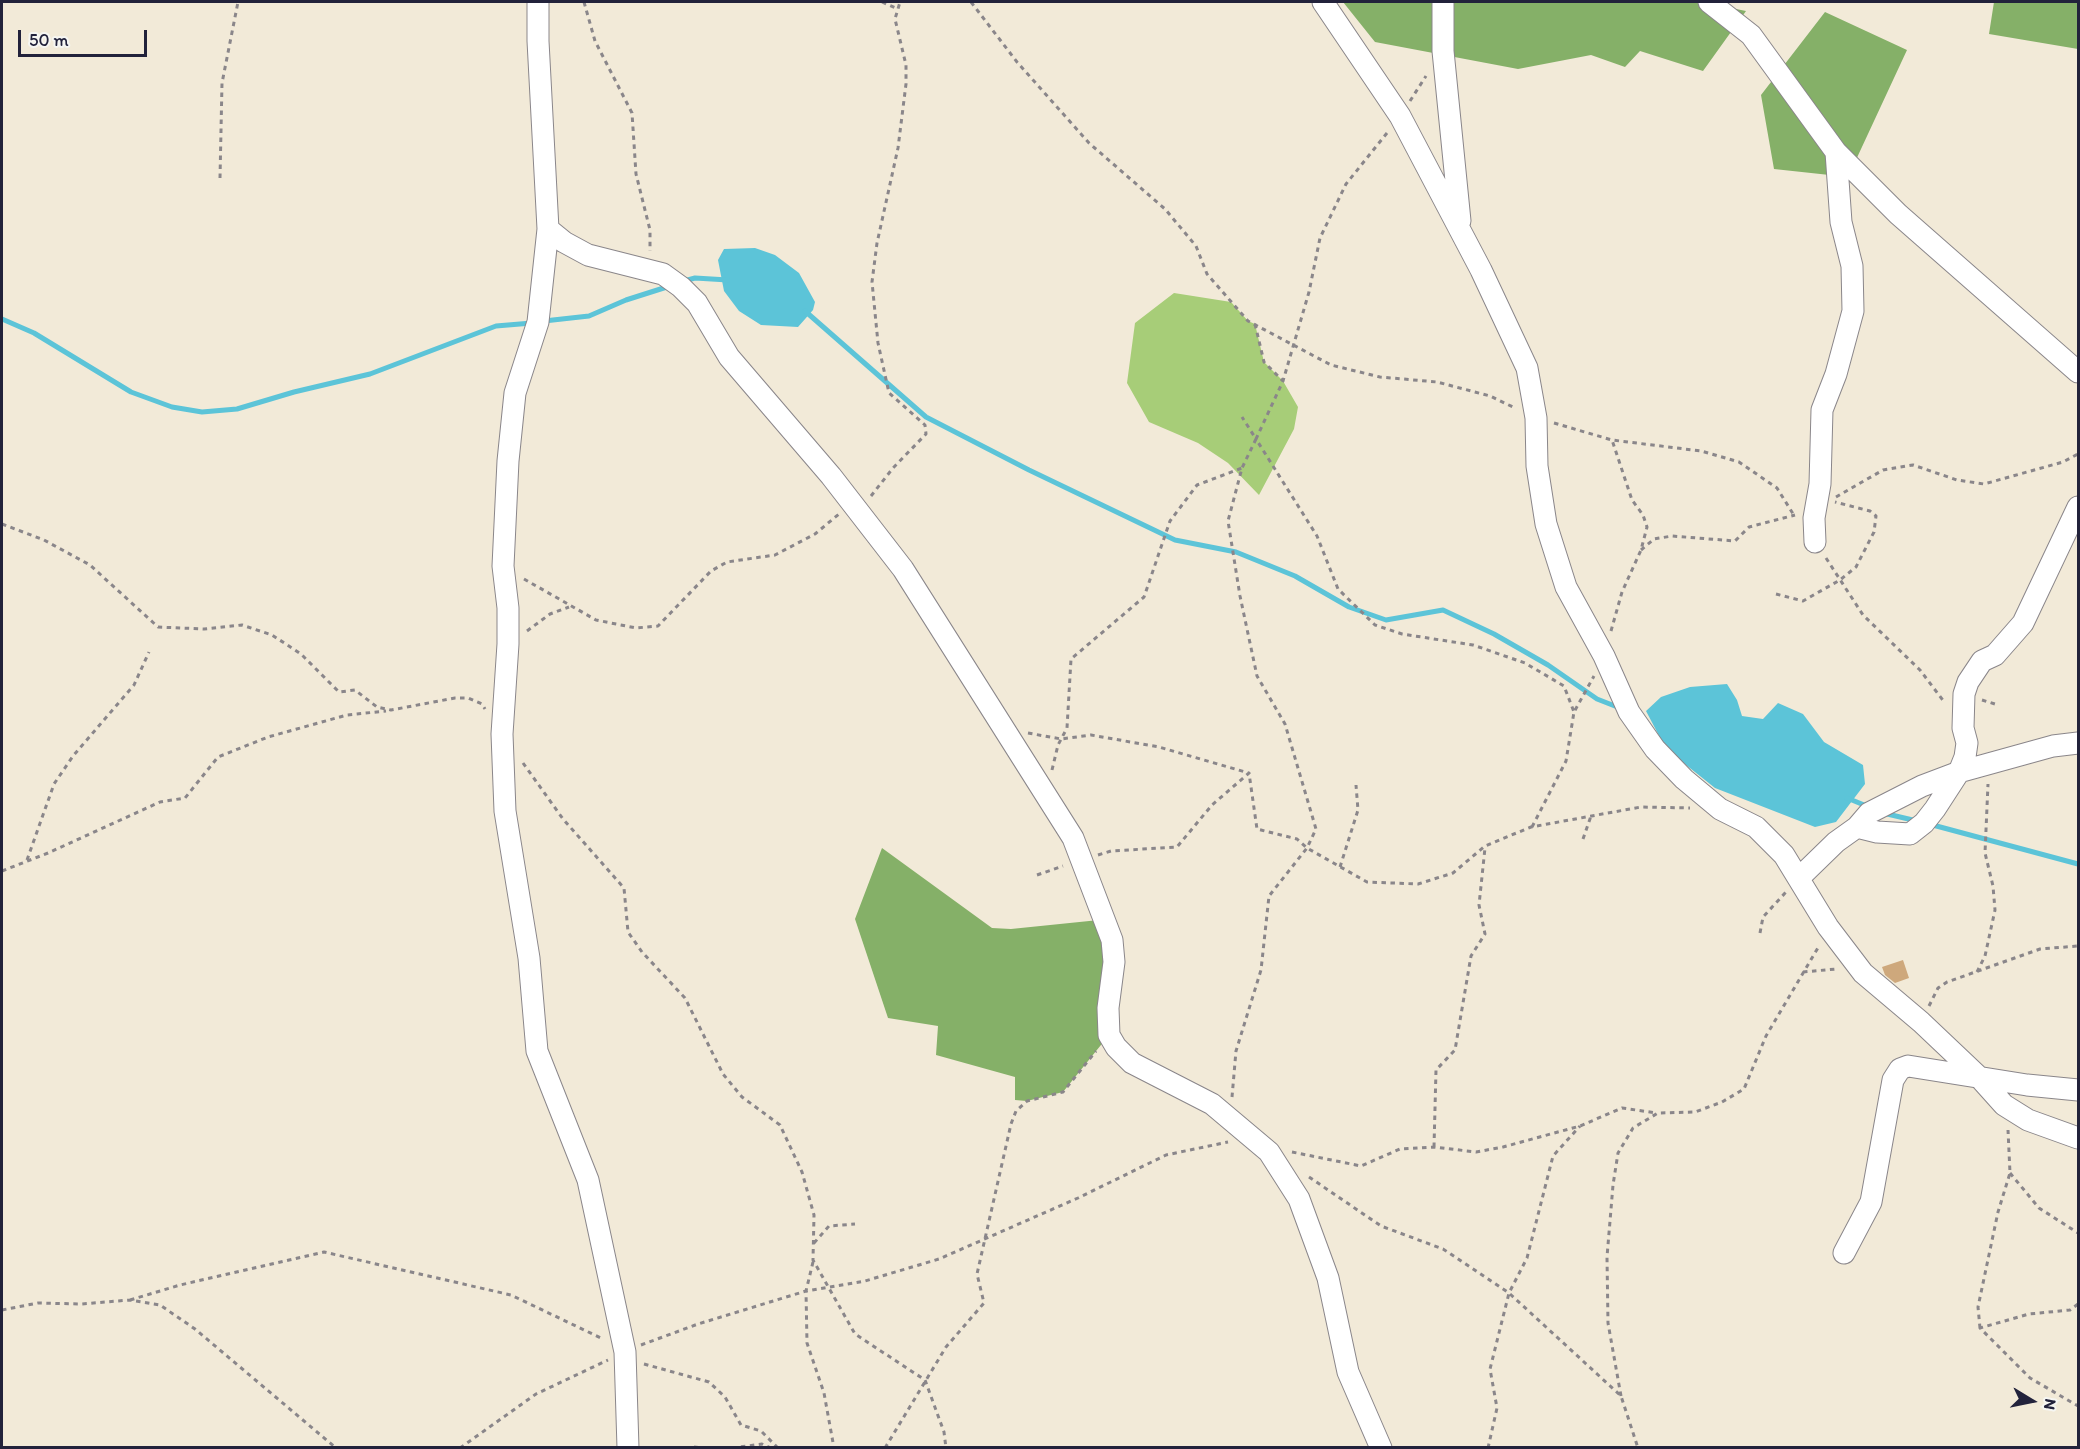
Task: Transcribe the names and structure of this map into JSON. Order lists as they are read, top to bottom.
{
  "scale_bar": "50 m",
  "north": "right"
}
